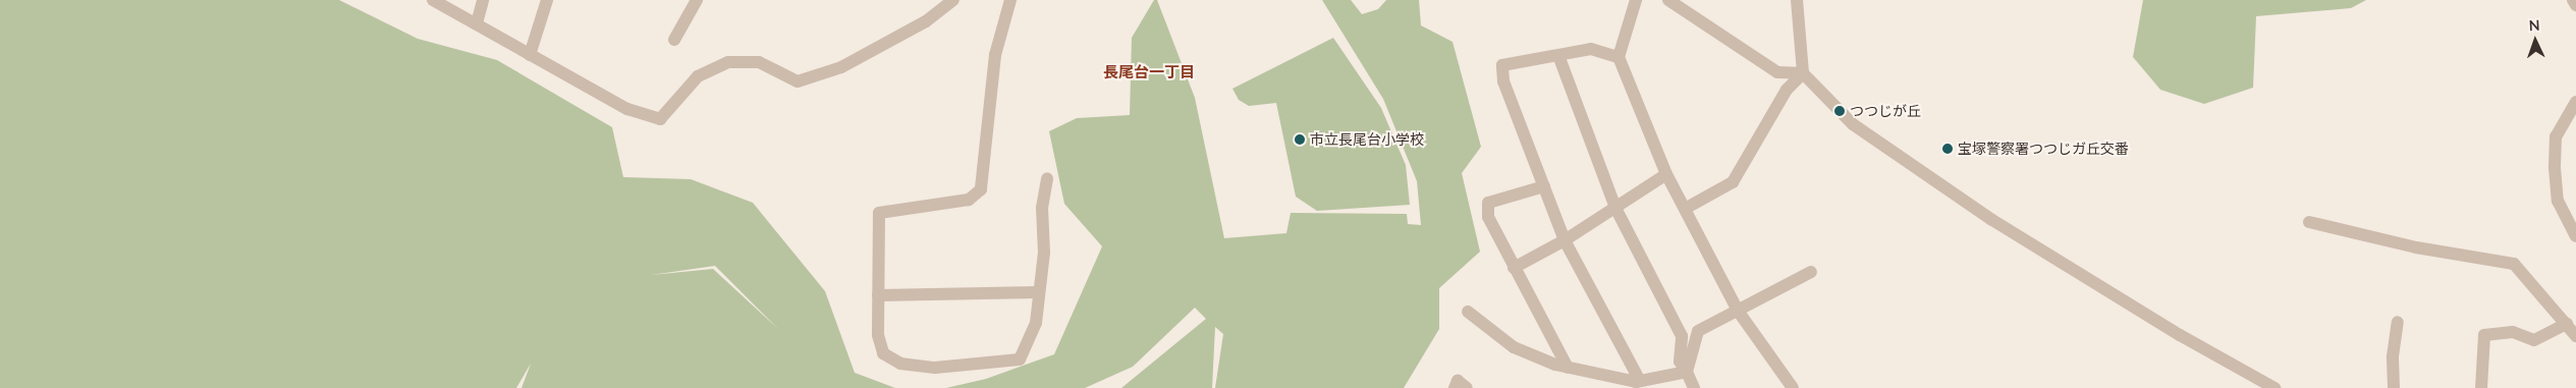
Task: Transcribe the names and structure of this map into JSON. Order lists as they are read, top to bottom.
{
  "districts": ["長尾台一丁目"],
  "places": ["つつじが丘", "市立長尾台小学校", "宝塚警察署つつじガ丘交番"],
  "north": "top"
}
